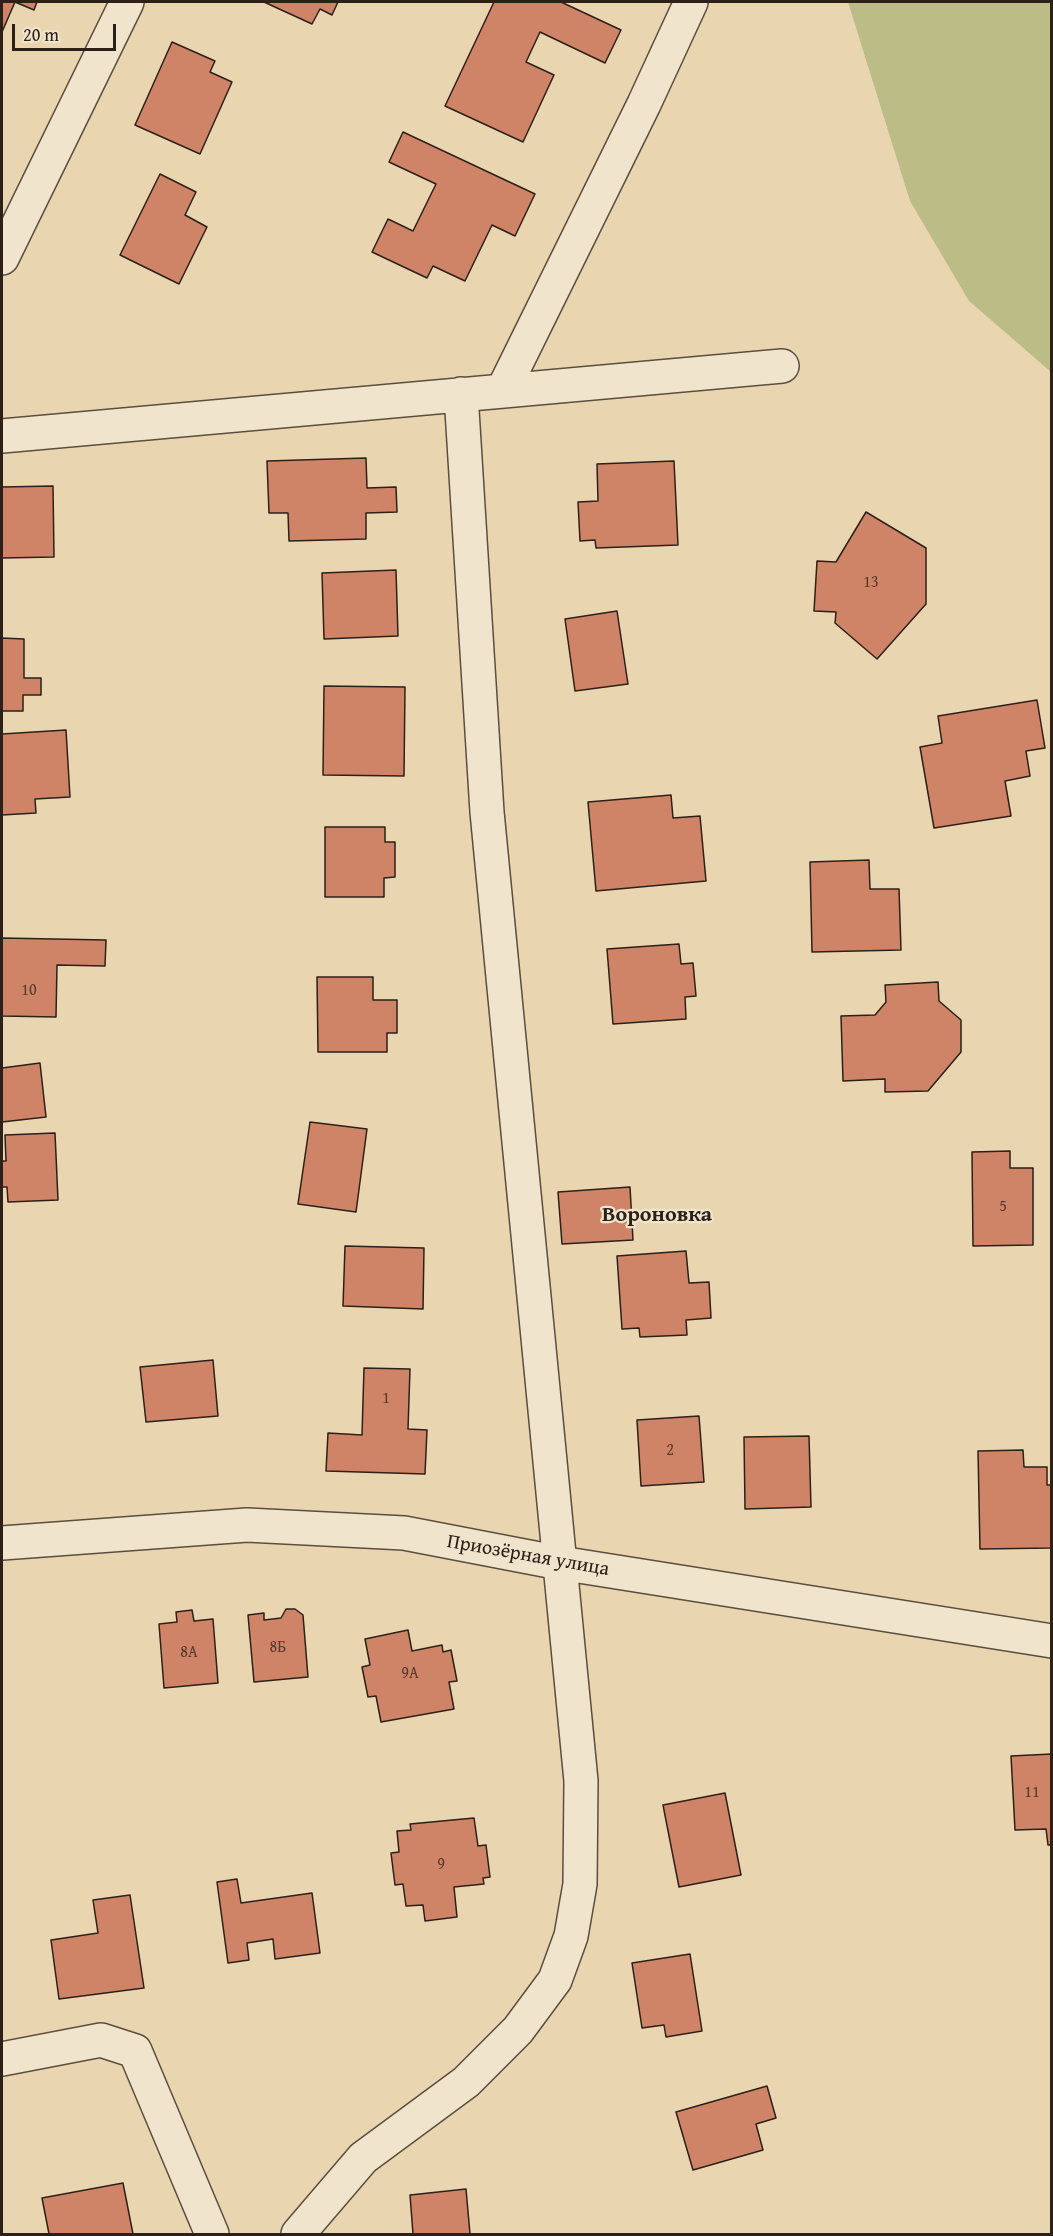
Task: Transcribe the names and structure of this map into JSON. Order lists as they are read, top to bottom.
{
  "streets": {
    "street": ["Приозёрная улица"]
  },
  "districts": ["Вороновка"],
  "house_numbers": [
    "13",
    "10",
    "5",
    "1",
    "2",
    "8Б",
    "8А",
    "9А",
    "11",
    "9"
  ],
  "scale_bar": "20 m"
}
